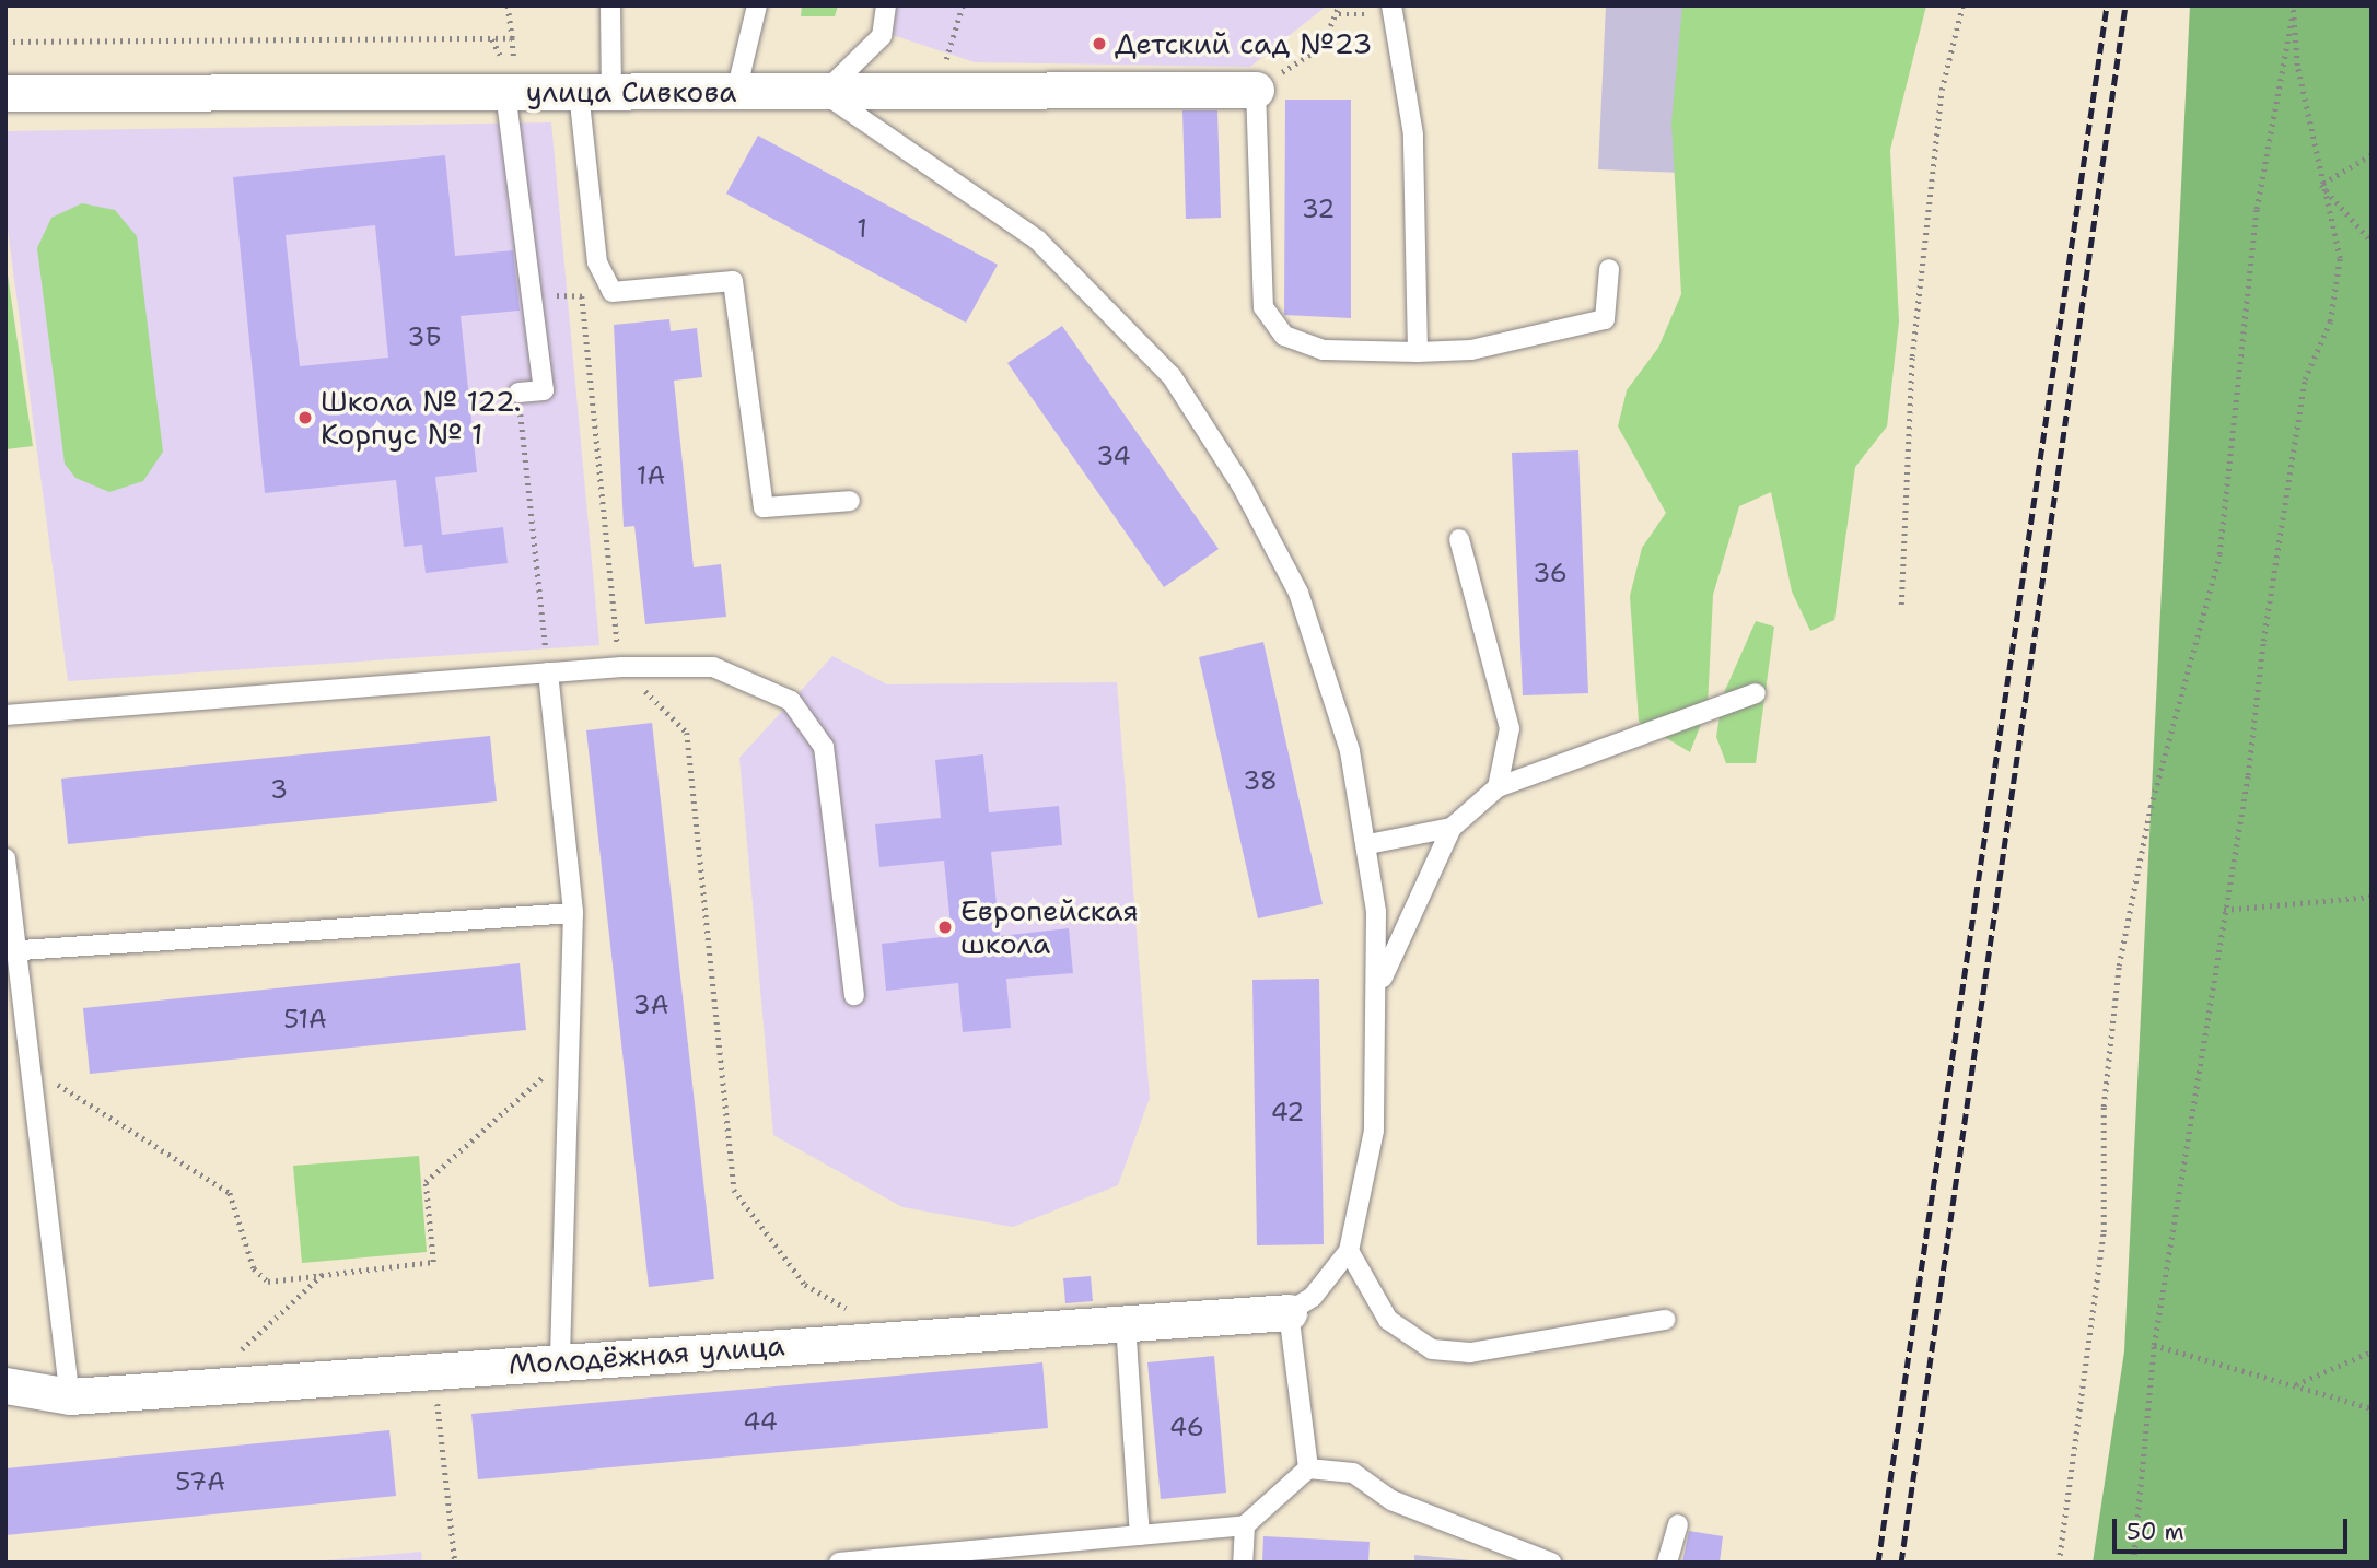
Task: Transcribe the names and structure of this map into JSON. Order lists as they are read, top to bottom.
{
  "streets": {
    "street": ["улица Сивкова", "Молодёжная улица"]
  },
  "places": ["Детский сад №23", "Школа № 122. Корпус № 1", "Европейская школа"],
  "house_numbers": [
    "32",
    "1",
    "3Б",
    "34",
    "1А",
    "36",
    "38",
    "3",
    "3А",
    "51А",
    "42",
    "44",
    "46",
    "57А"
  ],
  "scale_bar": "50 m"
}
